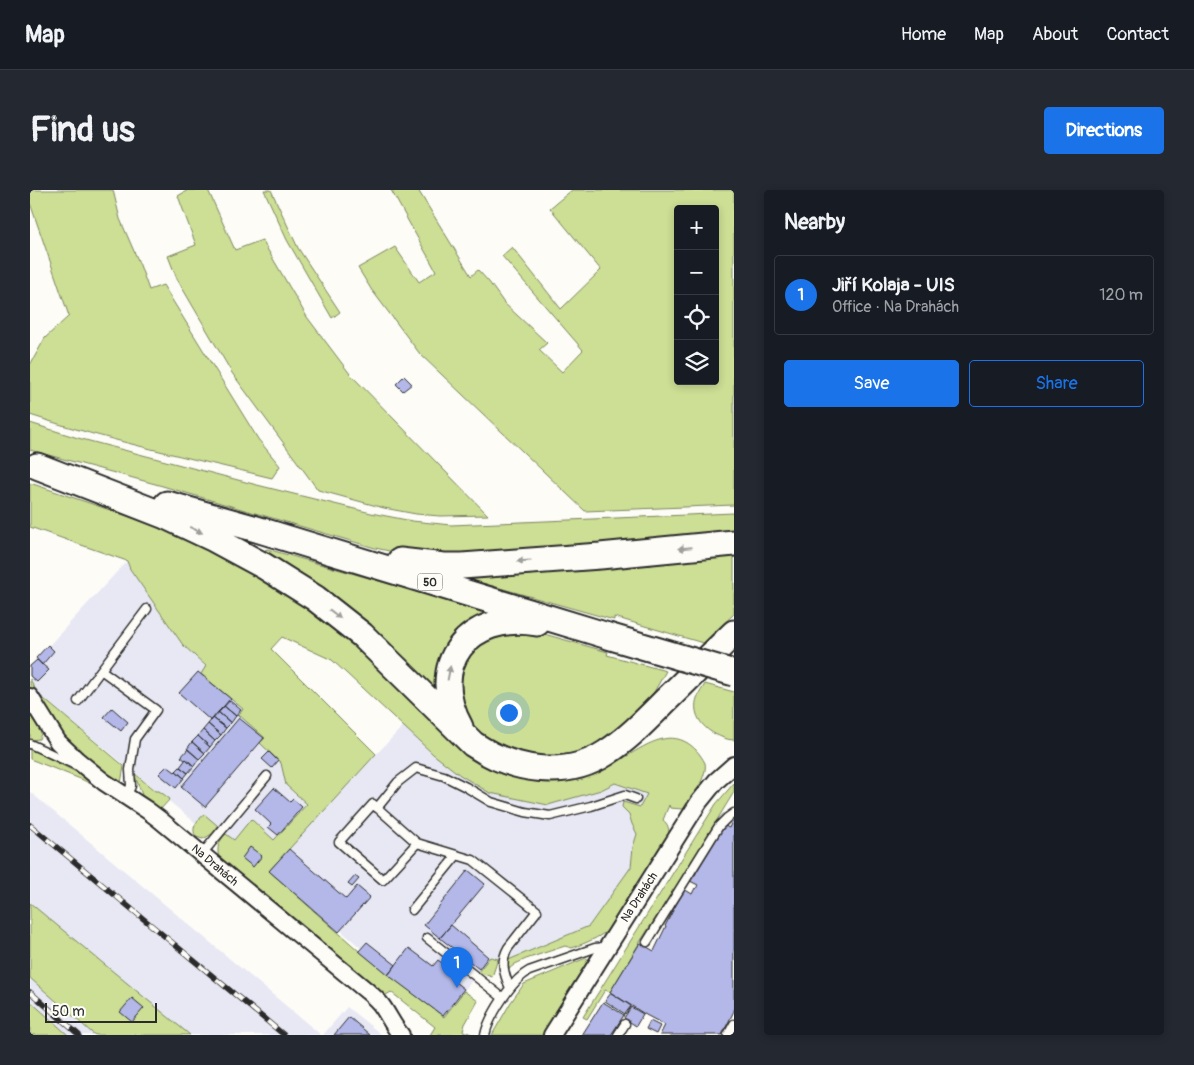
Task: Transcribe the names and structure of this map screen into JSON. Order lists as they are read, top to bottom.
{
  "streets": {
    "main road": ["50"],
    "street": ["Na Drahách"]
  },
  "scale_bar": "50 m",
  "page": {
    "header": "Map",
    "nav": [
      "Home",
      "Map",
      "About",
      "Contact"
    ],
    "buttons": [
      "Directions",
      ["Save", "Share"]
    ],
    "title": "Find us",
    "heading": "Nearby",
    "map_buttons": ["+", "−"],
    "list": [
      {
        "mark": "1",
        "name": "Jiří Kolaja - UIS",
        "note": "Office · Na Drahách",
        "value": "120 m"
      }
    ],
    "pins": "1",
    "scale": "50 m"
  }
}
